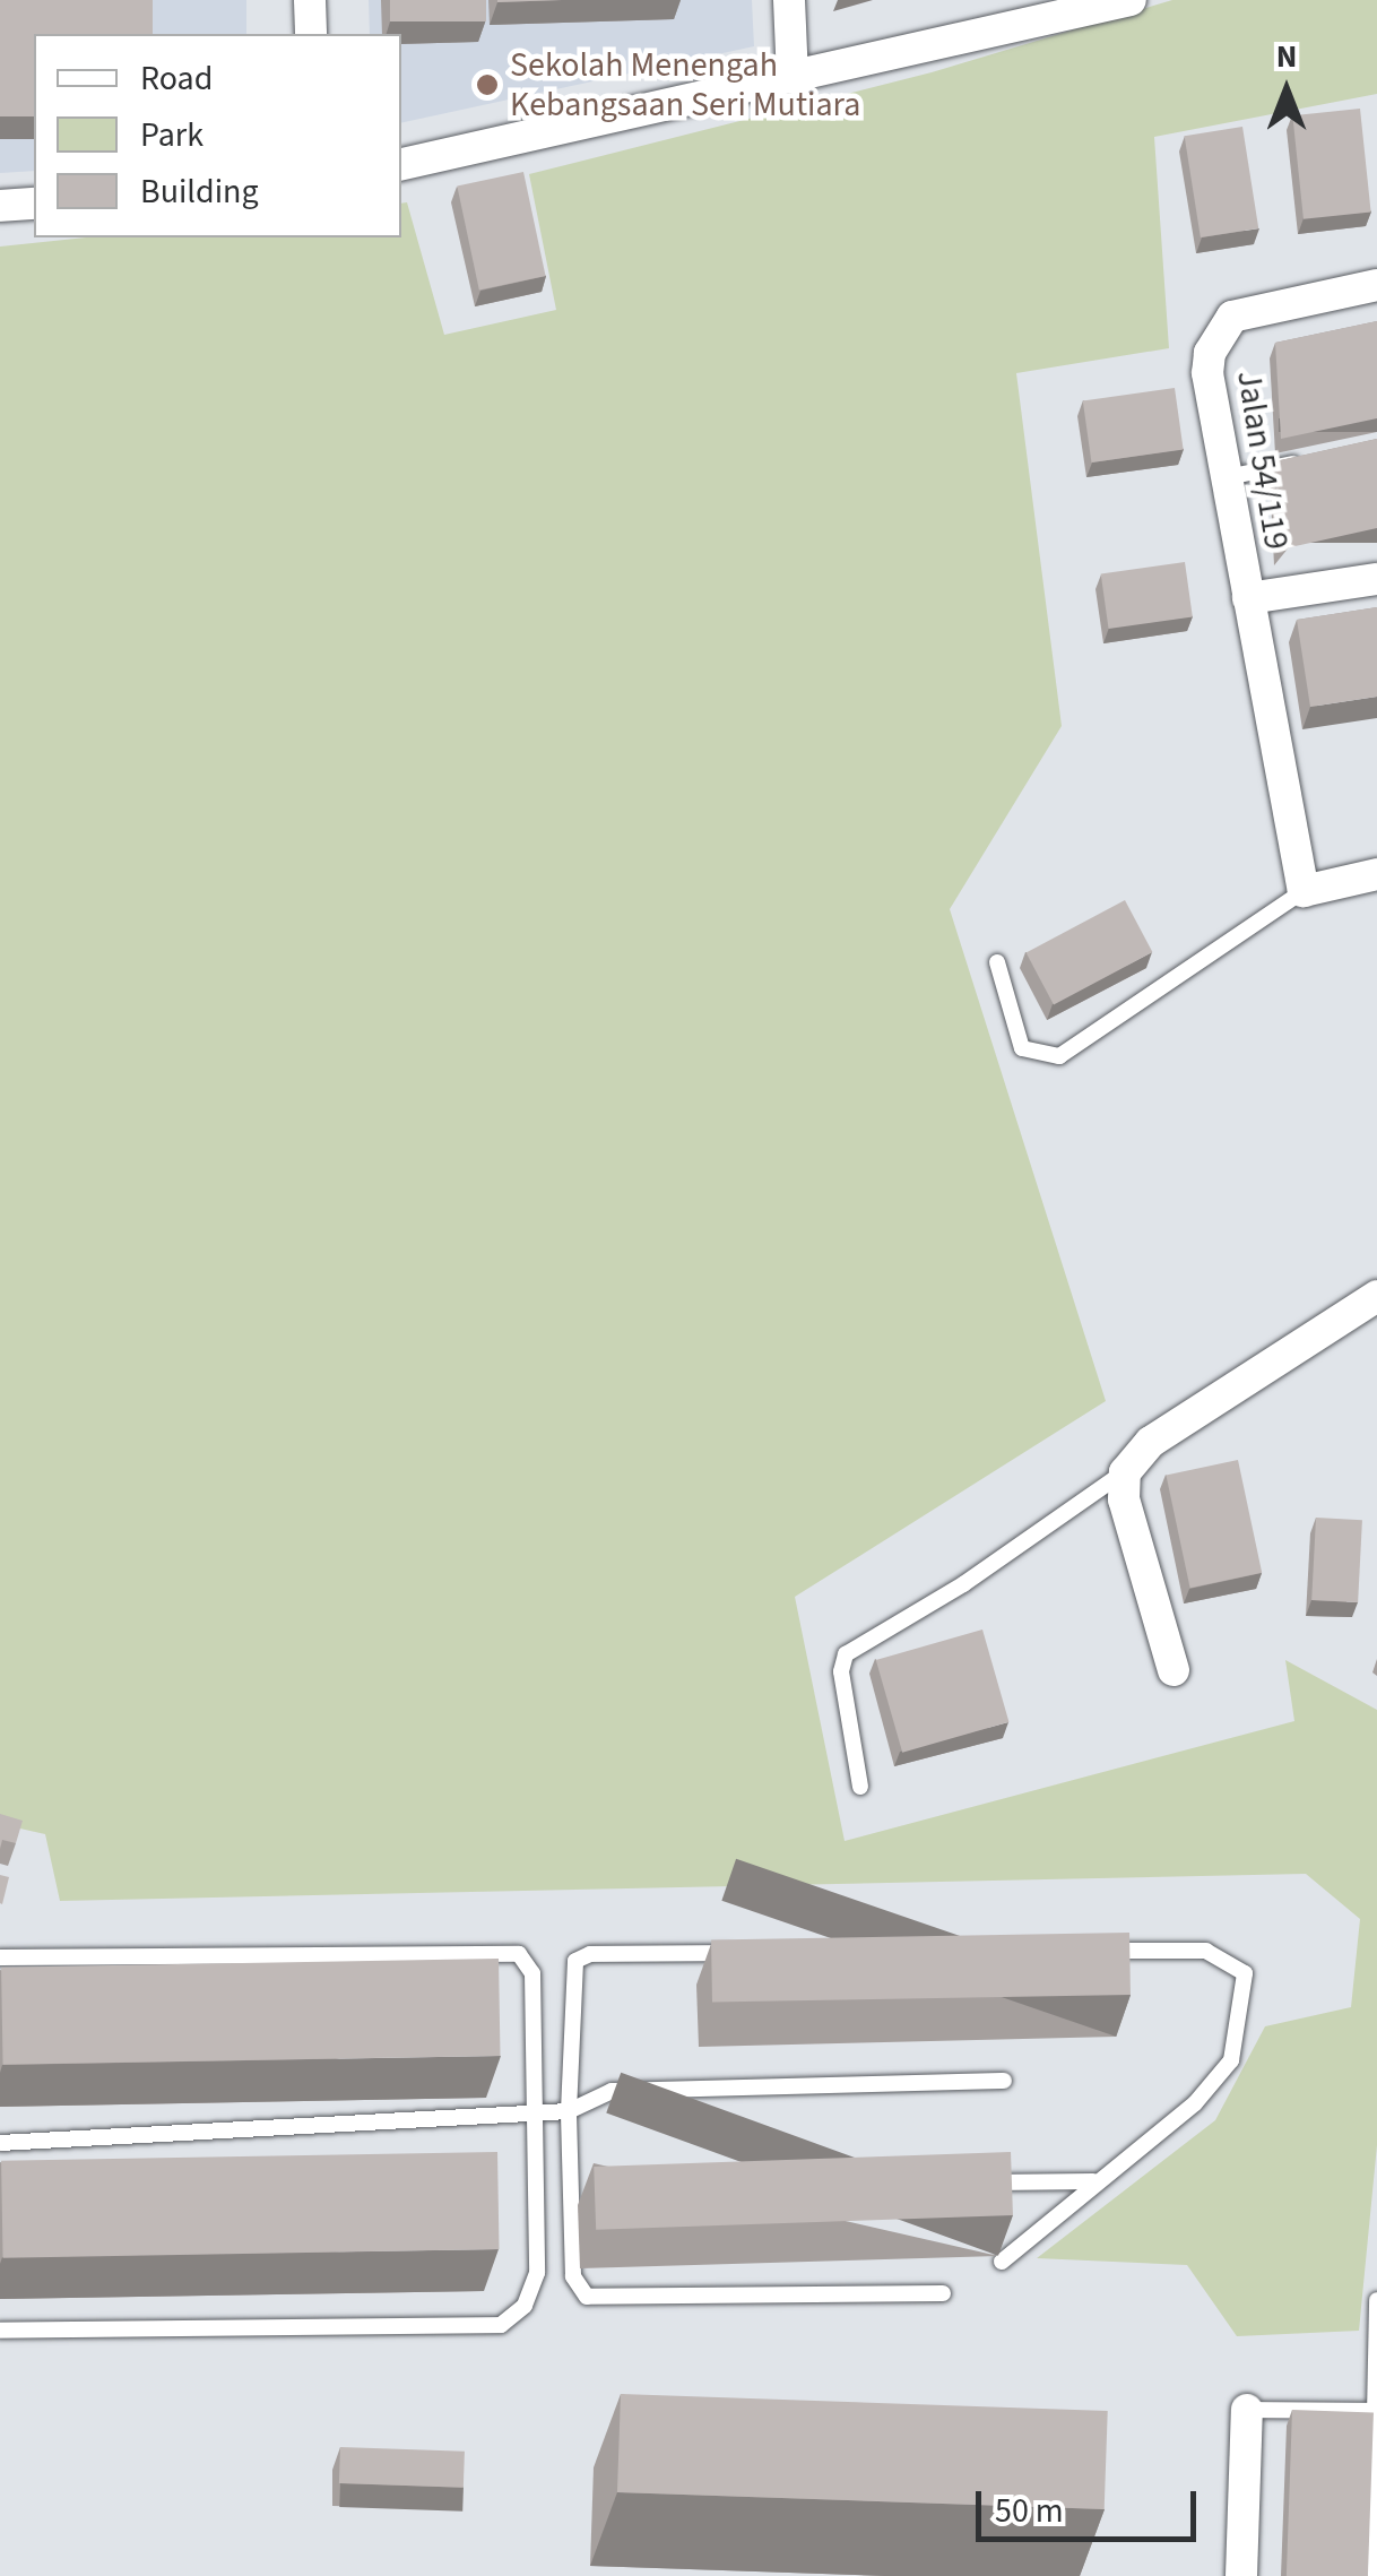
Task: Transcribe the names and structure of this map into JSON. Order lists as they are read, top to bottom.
{
  "streets": {
    "street": ["Jalan 54/119"]
  },
  "places": ["Sekolah Menengah Kebangsaan Seri Mutiara"],
  "legend": ["Road", "Park", "Building"],
  "scale_bar": "50 m",
  "north": "top"
}
